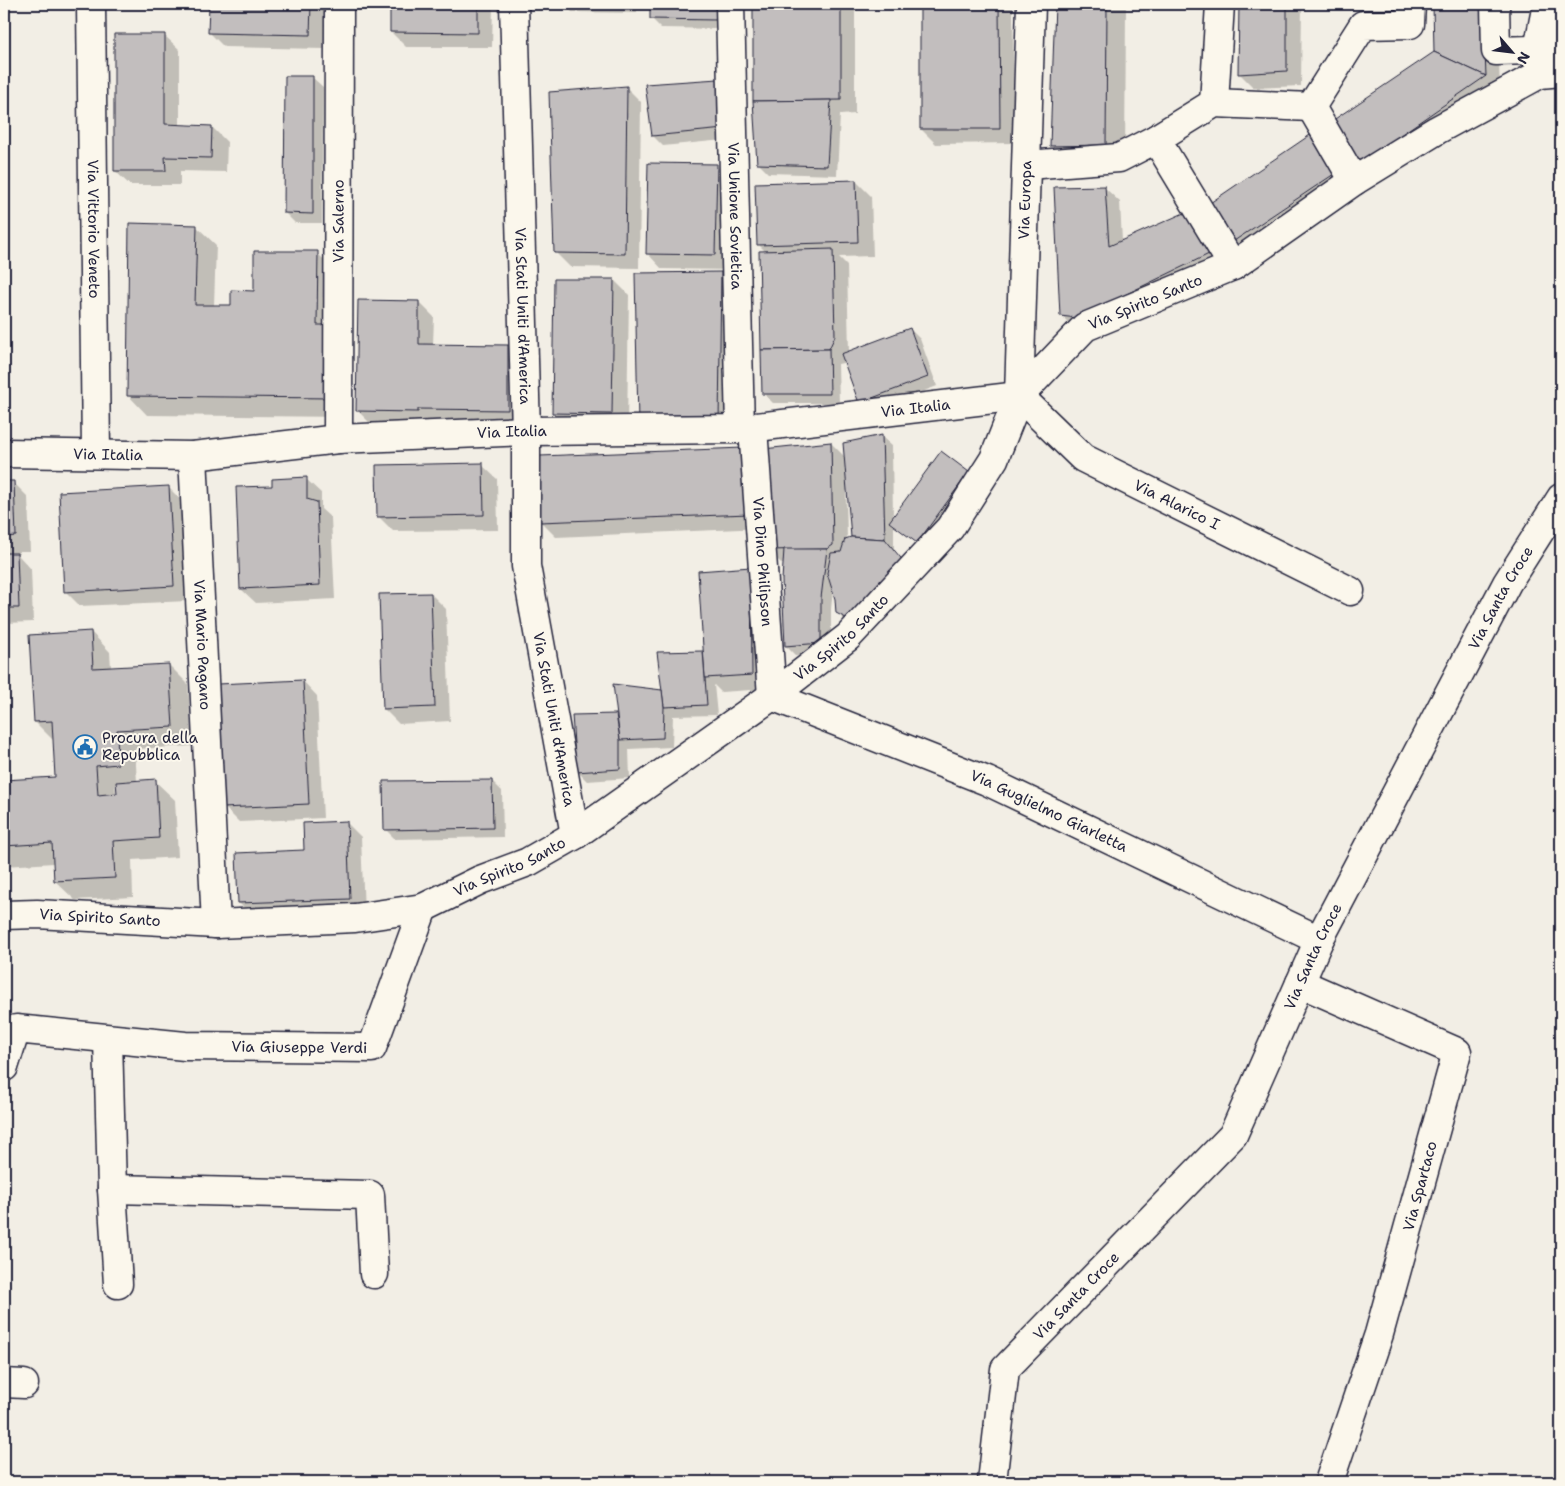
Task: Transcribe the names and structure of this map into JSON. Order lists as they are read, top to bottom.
{
  "streets": {
    "street": [
      "Via Europa",
      "Via Unione Sovietica",
      "Via Salerno",
      "Via Vittorio Veneto",
      "Via Spirito Santo",
      "Via Stati Uniti d'America",
      "Via Italia",
      "Via Alarico I",
      "Via Dino Philipson",
      "Via Santa Croce",
      "Via Mario Pagano",
      "Via Guglielmo Giarletta",
      "Via Giuseppe Verdi",
      "Via Spartaco"
    ]
  },
  "crossings": [
    ["Via Europa", "Via Spirito Santo"],
    ["Via Europa", "Via Italia"],
    ["Via Europa", "Via Alarico I"],
    ["Via Unione Sovietica", "Via Italia"],
    ["Via Unione Sovietica", "Via Dino Philipson"],
    ["Via Salerno", "Via Italia"],
    ["Via Vittorio Veneto", "Via Italia"],
    ["Via Spirito Santo", "Via Stati Uniti d'America"],
    ["Via Spirito Santo", "Via Italia"],
    ["Via Spirito Santo", "Via Alarico I"],
    ["Via Spirito Santo", "Via Dino Philipson"],
    ["Via Spirito Santo", "Via Mario Pagano"],
    ["Via Spirito Santo", "Via Guglielmo Giarletta"],
    ["Via Spirito Santo", "Via Giuseppe Verdi"],
    ["Via Stati Uniti d'America", "Via Italia"],
    ["Via Italia", "Via Alarico I"],
    ["Via Italia", "Via Dino Philipson"],
    ["Via Italia", "Via Mario Pagano"],
    ["Via Dino Philipson", "Via Guglielmo Giarletta"],
    ["Via Santa Croce", "Via Guglielmo Giarletta"],
    ["Via Santa Croce", "Via Spartaco"]
  ],
  "places": {
    "public building": ["Procura della Repubblica"]
  },
  "north": "bottom right"
}
